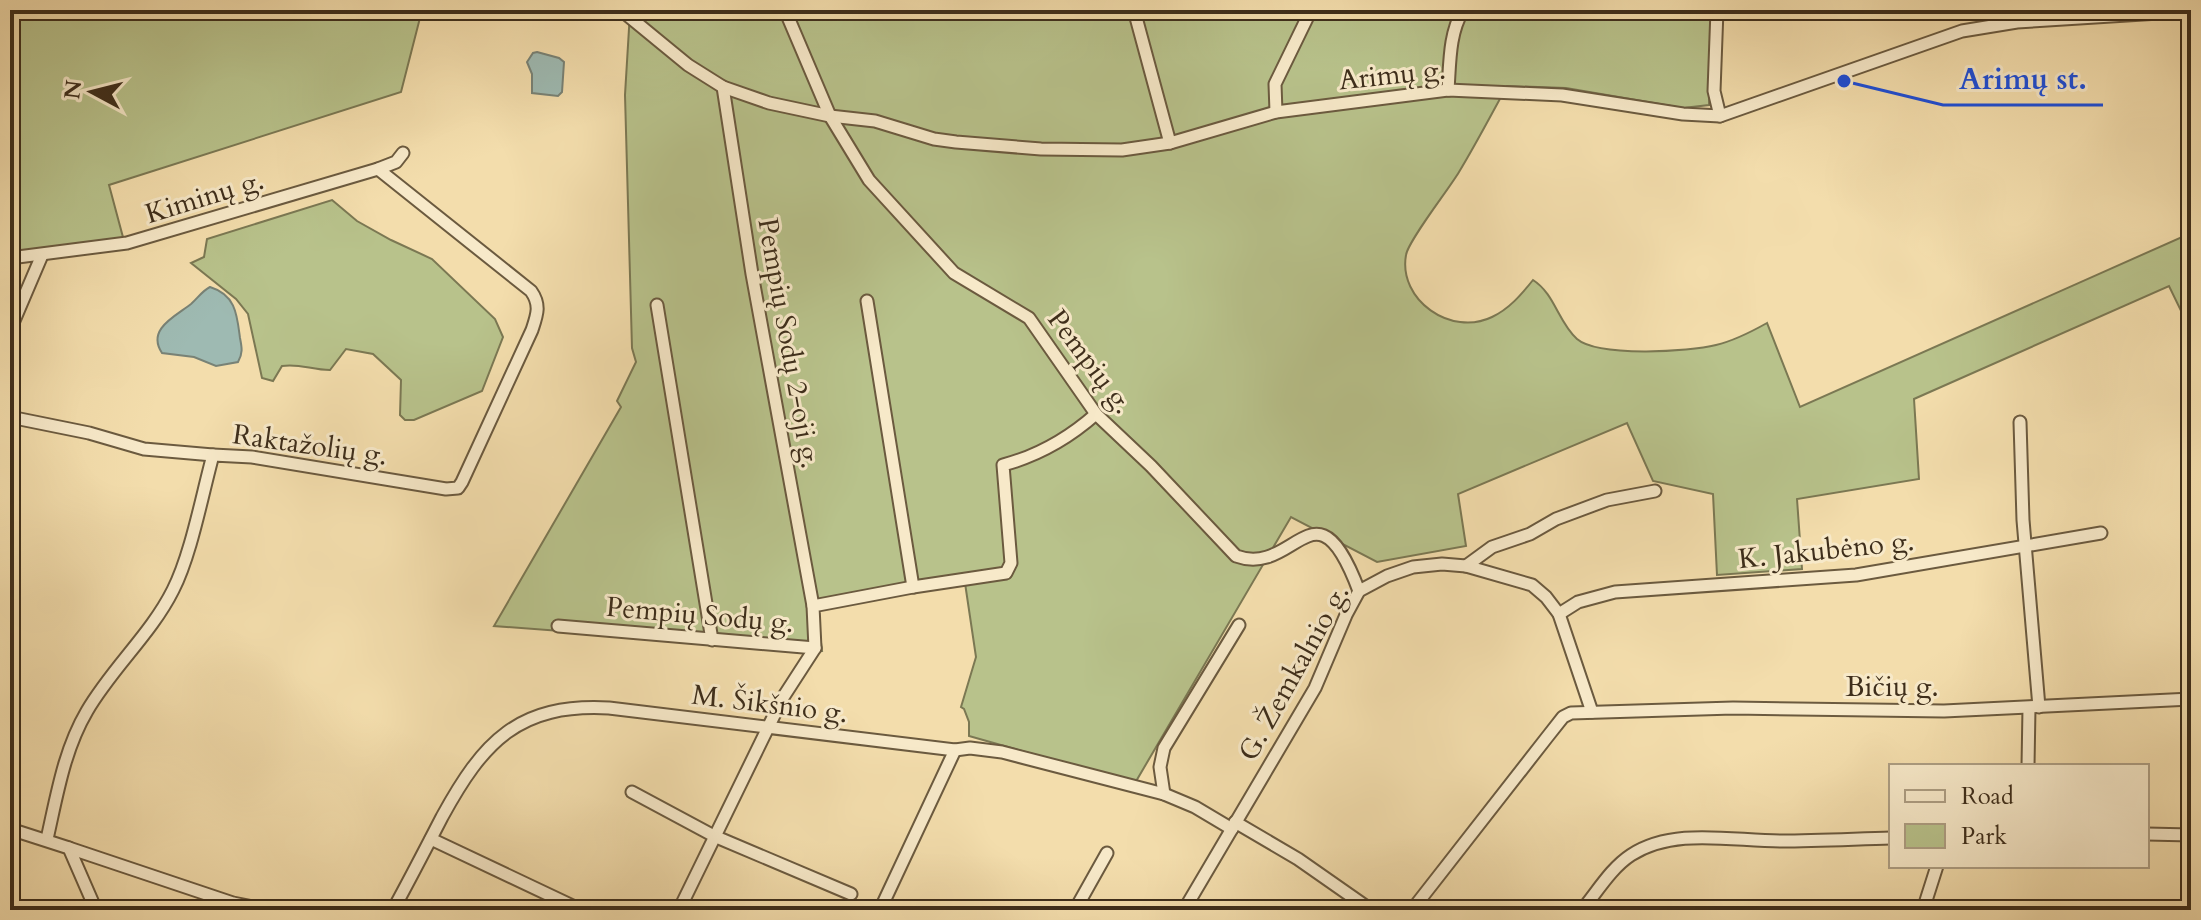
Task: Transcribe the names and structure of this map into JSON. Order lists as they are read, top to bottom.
{
  "streets": {
    "street": [
      "Arimų g.",
      "Kiminų g.",
      "Pempių Sodų 2-oji g.",
      "Pempių g.",
      "Raktažolių g.",
      "K. Jakubėno g.",
      "Pempių Sodų g.",
      "G. Žemkalnio g.",
      "Bičių g.",
      "M. Šikšnio g."
    ]
  },
  "crossings": [
    ["Arimų g.", "Pempių Sodų 2-oji g."],
    ["Arimų g.", "Pempių g."],
    ["Kiminų g.", "Raktažolių g."],
    ["Pempių Sodų 2-oji g.", "Pempių Sodų g."],
    ["Pempių g.", "Pempių Sodų g."],
    ["Pempių g.", "G. Žemkalnio g."],
    ["K. Jakubėno g.", "G. Žemkalnio g."],
    ["G. Žemkalnio g.", "M. Šikšnio g."]
  ],
  "places": ["Arimų st."],
  "legend": ["Road", "Park"],
  "north": "left"
}
